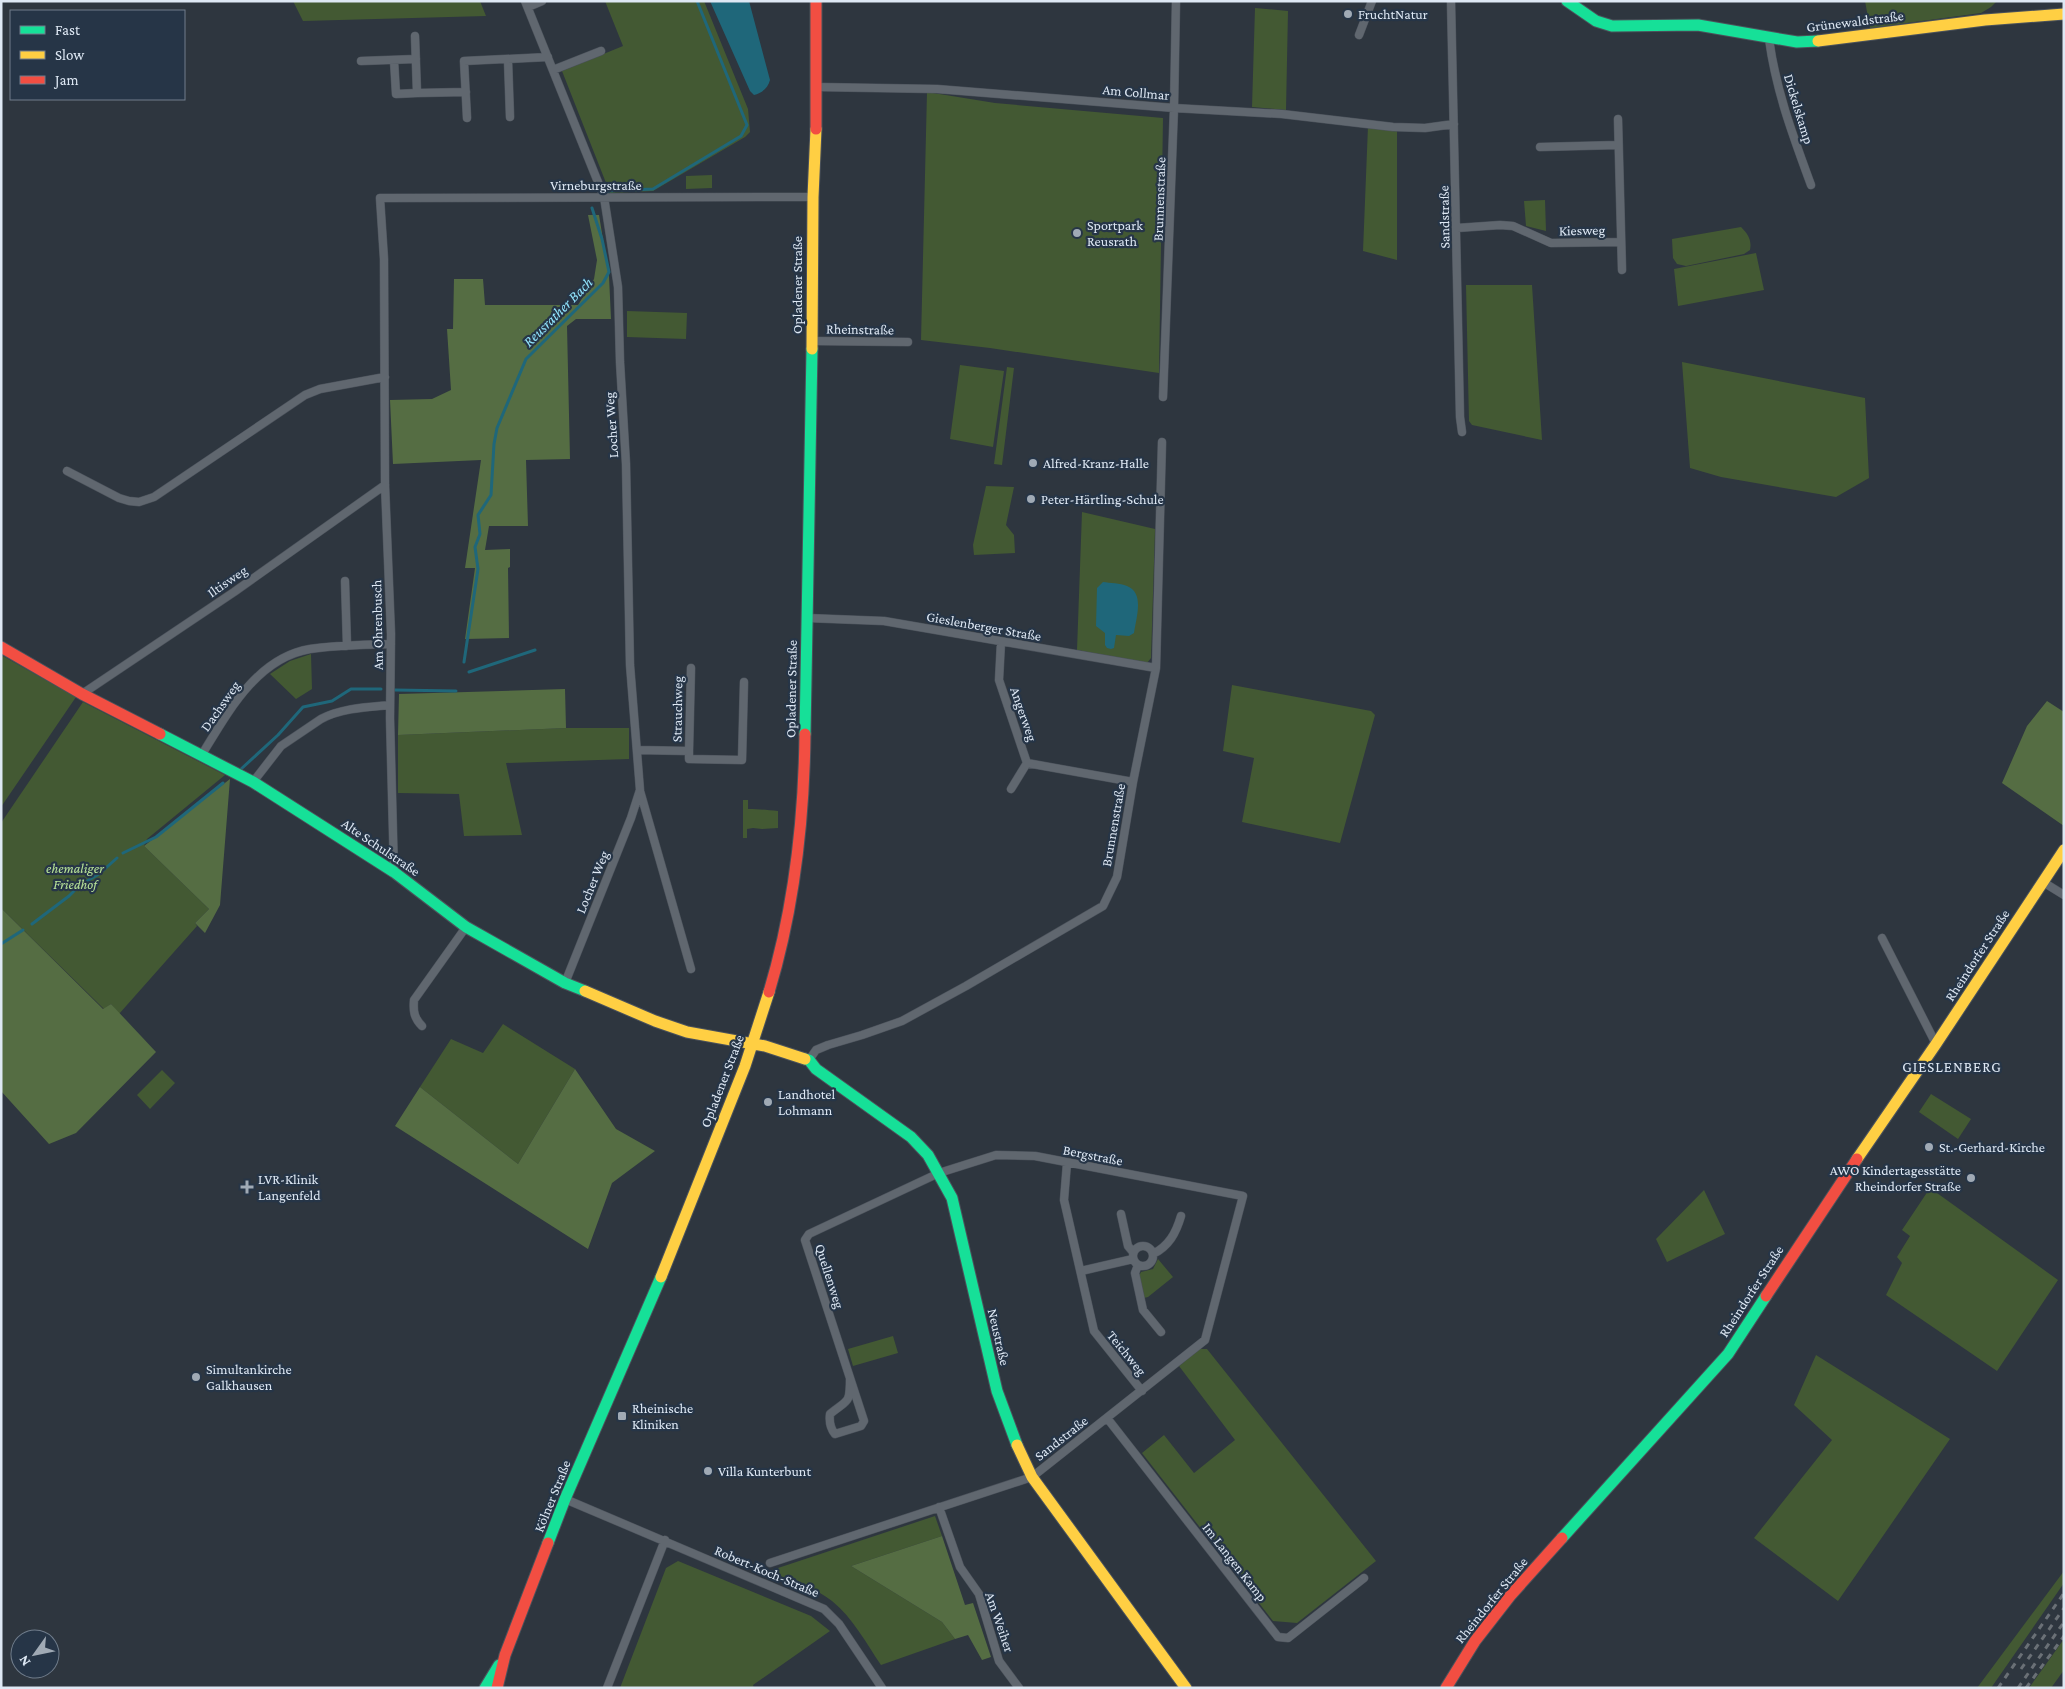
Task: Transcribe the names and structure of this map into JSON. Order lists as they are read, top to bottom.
{
  "streets": {
    "main road": [
      "Grünewaldstraße",
      "Opladener Straße",
      "Alte Schulstraße",
      "Rheindorfer Straße",
      "Neustraße",
      "Kölner Straße"
    ],
    "street": [
      "Am Collmar",
      "Dickelskamp",
      "Virneburgstraße",
      "Brunnenstraße",
      "Sandstraße",
      "Kiesweg",
      "Rheinstraße",
      "Locher Weg",
      "Iltisweg",
      "Am Ohrenbusch",
      "Gieslenberger Straße",
      "Dachsweg",
      "Strauchweg",
      "Angerweg",
      "Bergstraße",
      "Quellenweg",
      "Teichweg",
      "Im Langen Kamp",
      "Robert-Koch-Straße",
      "Am Weiher"
    ]
  },
  "crossings": [
    ["Grünewaldstraße", "Dickelskamp"],
    ["Am Collmar", "Brunnenstraße"],
    ["Am Collmar", "Sandstraße"],
    ["Am Collmar", "Opladener Straße"],
    ["Virneburgstraße", "Opladener Straße"],
    ["Virneburgstraße", "Locher Weg"],
    ["Virneburgstraße", "Am Ohrenbusch"],
    ["Brunnenstraße", "Gieslenberger Straße"],
    ["Brunnenstraße", "Angerweg"],
    ["Brunnenstraße", "Neustraße"],
    ["Sandstraße", "Kiesweg"],
    ["Sandstraße", "Bergstraße"],
    ["Sandstraße", "Neustraße"],
    ["Sandstraße", "Teichweg"],
    ["Sandstraße", "Im Langen Kamp"],
    ["Sandstraße", "Am Weiher"],
    ["Opladener Straße", "Rheinstraße"],
    ["Opladener Straße", "Gieslenberger Straße"],
    ["Opladener Straße", "Alte Schulstraße"],
    ["Opladener Straße", "Neustraße"],
    ["Opladener Straße", "Kölner Straße"],
    ["Locher Weg", "Strauchweg"],
    ["Locher Weg", "Alte Schulstraße"],
    ["Iltisweg", "Am Ohrenbusch"],
    ["Iltisweg", "Alte Schulstraße"],
    ["Am Ohrenbusch", "Dachsweg"],
    ["Am Ohrenbusch", "Alte Schulstraße"],
    ["Gieslenberger Straße", "Angerweg"],
    ["Dachsweg", "Alte Schulstraße"],
    ["Alte Schulstraße", "Neustraße"],
    ["Bergstraße", "Quellenweg"],
    ["Bergstraße", "Neustraße"],
    ["Bergstraße", "Teichweg"],
    ["Quellenweg", "Neustraße"],
    ["Kölner Straße", "Robert-Koch-Straße"]
  ],
  "districts": ["GIESLENBERG"],
  "water": ["Reusrather Bach"],
  "parks": ["ehemaliger Friedhof"],
  "places": {
    "other": [
      "FruchtNatur",
      "Sportpark Reusrath",
      "Alfred-Kranz-Halle",
      "Peter-Härtling-Schule",
      "Landhotel Lohmann",
      "St.-Gerhard-Kirche",
      "AWO Kindertagesstätte Rheindorfer Straße",
      "Simultankirche Galkhausen",
      "Villa Kunterbunt"
    ],
    "health": ["LVR-Klinik Langenfeld"],
    "transit": ["Rheinische Kliniken"]
  },
  "legend": ["Fast", "Slow", "Jam"],
  "north": "bottom left"
}
